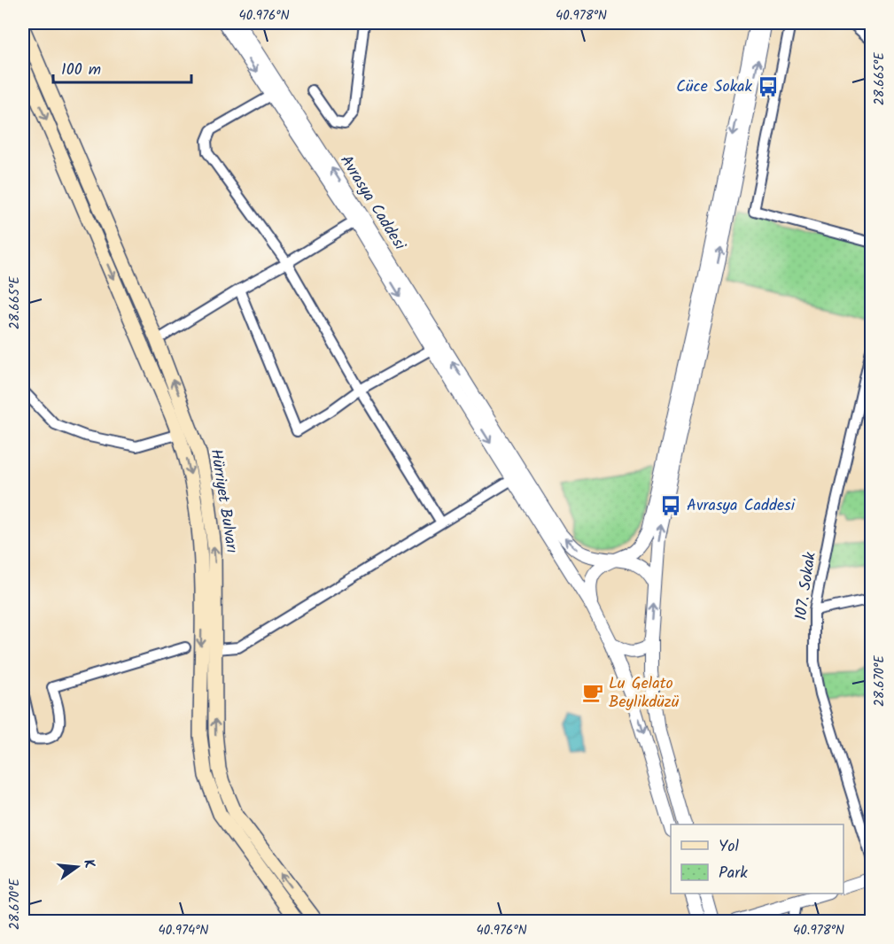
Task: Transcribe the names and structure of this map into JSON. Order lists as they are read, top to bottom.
{
  "streets": {
    "main road": ["Hürriyet Bulvarı"],
    "street": ["Avrasya Caddesi", "107. Sokak"]
  },
  "places": {
    "bus stop": ["Cüce Sokak", "Avrasya Caddesi"],
    "cafe": ["Lu Gelato Beylikdüzü"]
  },
  "legend": ["Yol", "Park"],
  "scale_bar": "100 m",
  "north": "right",
  "coordinates": [
    "40.976°N",
    "40.978°N",
    "28.665°E",
    "28.670°E",
    "40.974°N"
  ]
}
